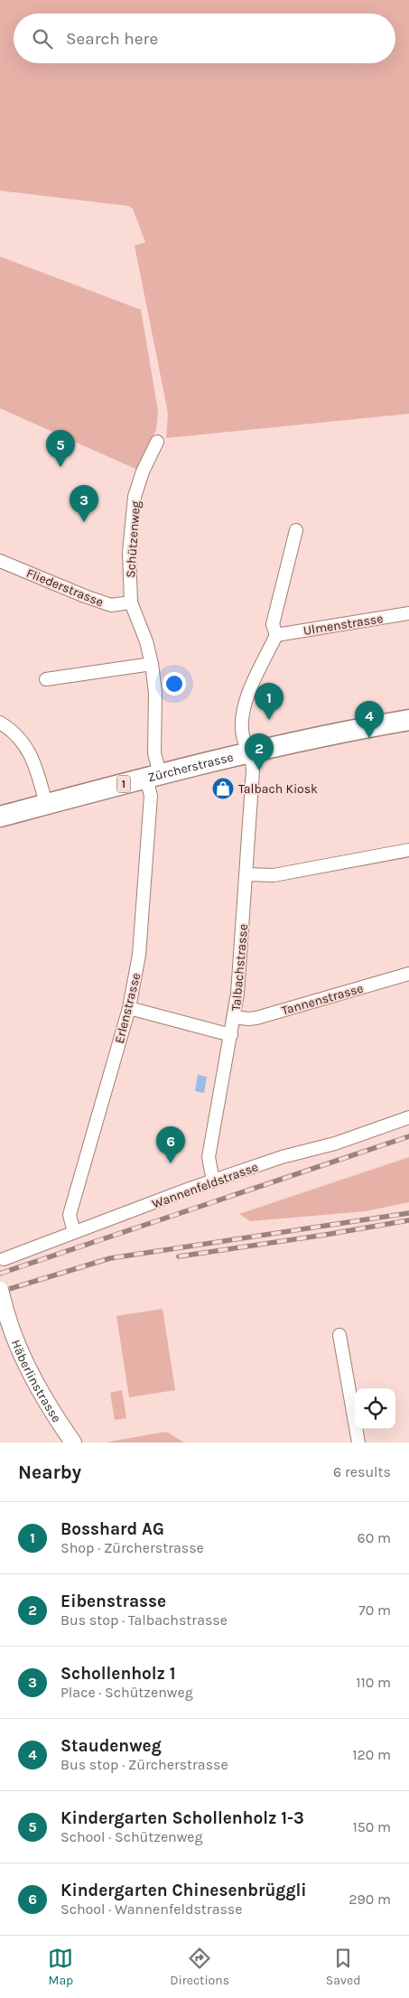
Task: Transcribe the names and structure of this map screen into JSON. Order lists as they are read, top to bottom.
{
  "streets": {
    "main road": ["Zürcherstrasse", "1"],
    "street": [
      "Schützenweg",
      "Fliederstrasse",
      "Ulmenstrasse",
      "Talbachstrasse",
      "Tannenstrasse",
      "Erlenstrasse",
      "Wannenfeldstrasse",
      "Häberlinstrasse"
    ]
  },
  "crossings": [
    ["Schützenweg", "Fliederstrasse"],
    ["Schützenweg", "Zürcherstrasse"],
    ["Schützenweg", "Erlenstrasse"],
    ["Zürcherstrasse", "Talbachstrasse"],
    ["Zürcherstrasse", "Erlenstrasse"],
    ["Talbachstrasse", "Tannenstrasse"],
    ["Talbachstrasse", "Wannenfeldstrasse"],
    ["Erlenstrasse", "Wannenfeldstrasse"]
  ],
  "places": {
    "shop": ["Talbach Kiosk"]
  },
  "page": {
    "search": "Search here",
    "pins": [
      "5",
      "3",
      "1",
      "4",
      "2",
      "6"
    ],
    "heading": ["Nearby", "6 results"],
    "list": [
      {
        "mark": "1",
        "name": "Bosshard AG",
        "note": "Shop · Zürcherstrasse",
        "value": "60 m"
      },
      {
        "mark": "2",
        "name": "Eibenstrasse",
        "note": "Bus stop · Talbachstrasse",
        "value": "70 m"
      },
      {
        "mark": "3",
        "name": "Schollenholz 1",
        "note": "Place · Schützenweg",
        "value": "110 m"
      },
      {
        "mark": "4",
        "name": "Staudenweg",
        "note": "Bus stop · Zürcherstrasse",
        "value": "120 m"
      },
      {
        "mark": "5",
        "name": "Kindergarten Schollenholz 1-3",
        "note": "School · Schützenweg",
        "value": "150 m"
      },
      {
        "mark": "6",
        "name": "Kindergarten Chinesenbrüggli",
        "note": "School · Wannenfeldstrasse",
        "value": "290 m"
      }
    ],
    "nav": ["Map", "Directions", "Saved"]
  }
}
